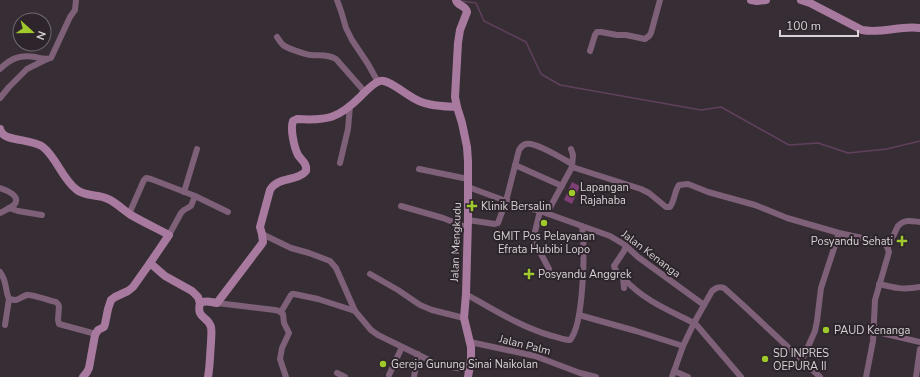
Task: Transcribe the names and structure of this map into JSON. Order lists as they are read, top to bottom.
{
  "streets": {
    "street": ["Jalan Mengkudu", "Jalan Kenanga", "Jalan Palm"]
  },
  "crossings": [
    ["Jalan Mengkudu", "Jalan Kenanga"],
    ["Jalan Mengkudu", "Jalan Palm"]
  ],
  "places": {
    "other": [
      "Lapangan Rajahaba",
      "GMIT Pos Pelayanan Efrata Hubibi Lopo",
      "PAUD Kenanga",
      "SD INPRES OEPURA II",
      "Gereja Gunung Sinai Naikolan"
    ],
    "health": ["Klinik Bersalin", "Posyandu Sehati", "Posyandu Anggrek"]
  },
  "scale_bar": "100 m",
  "north": "right"
}
